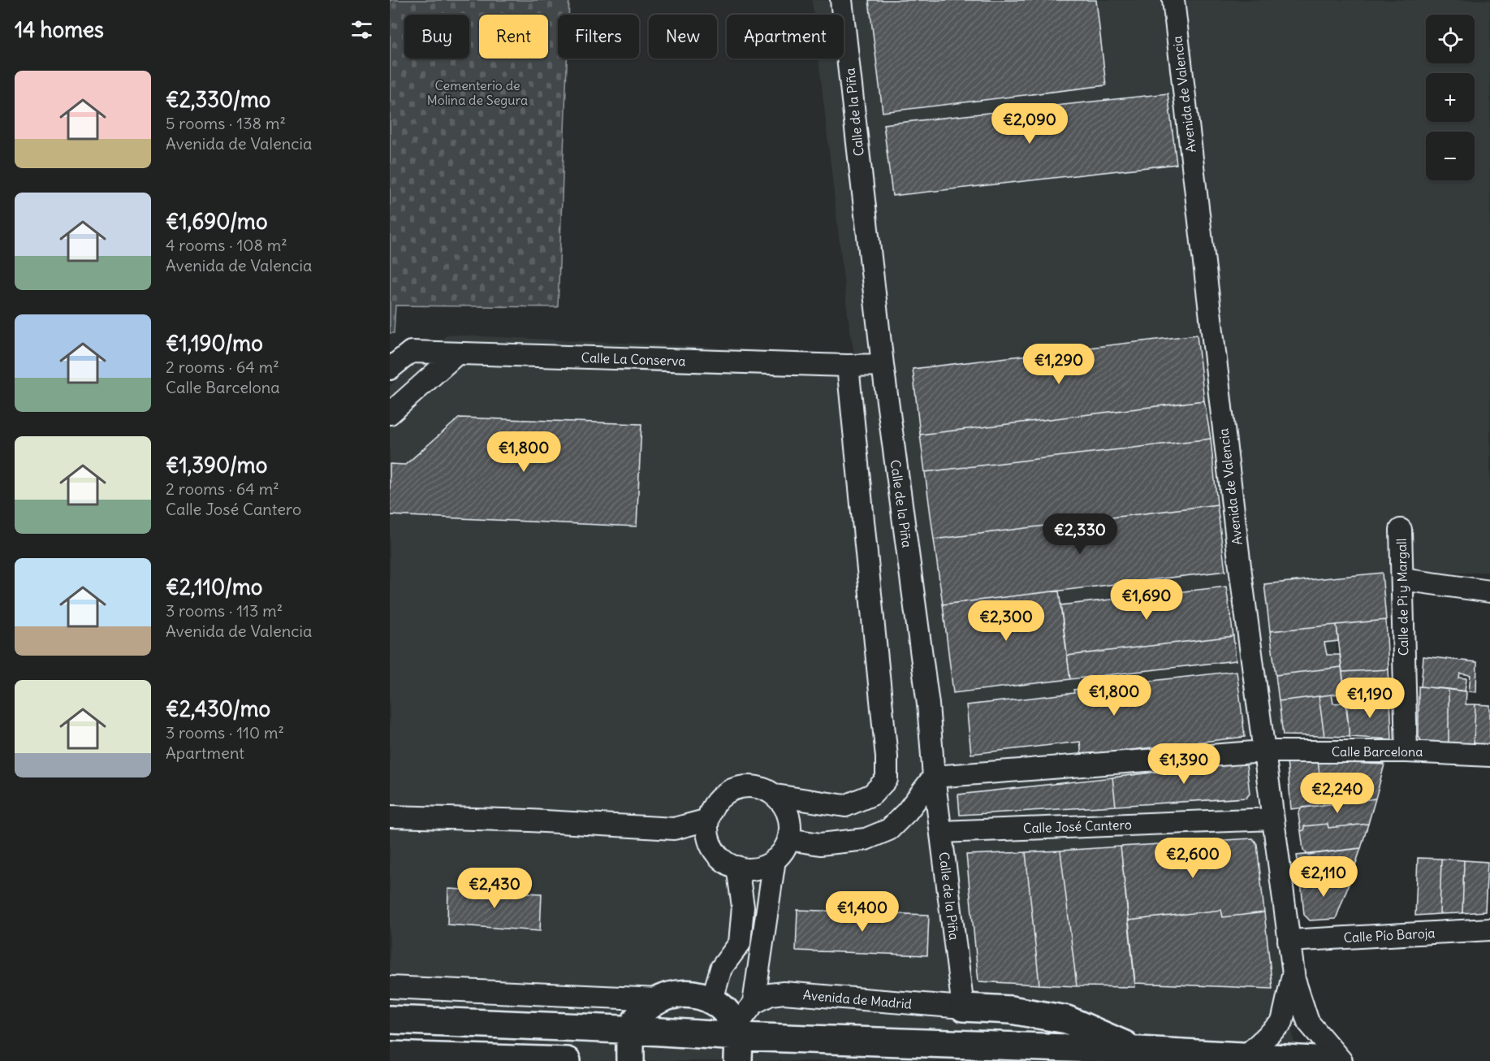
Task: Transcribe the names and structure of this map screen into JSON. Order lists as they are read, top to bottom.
{
  "streets": {
    "street": [
      "Avenida de Valencia",
      "Calle de la Piña",
      "Calle La Conserva",
      "Calle de Pi y Margall",
      "Calle Barcelona",
      "Calle José Cantero",
      "Calle Pío Baroja",
      "Avenida de Madrid"
    ]
  },
  "crossings": [
    ["Avenida de Valencia", "Calle Barcelona"],
    ["Avenida de Valencia", "Calle José Cantero"],
    ["Avenida de Valencia", "Calle Pío Baroja"],
    ["Calle de la Piña", "Calle La Conserva"],
    ["Calle de la Piña", "Calle Barcelona"],
    ["Calle de la Piña", "Calle José Cantero"],
    ["Calle de la Piña", "Avenida de Madrid"],
    ["Calle de Pi y Margall", "Calle Barcelona"]
  ],
  "parks": ["Cementerio de Molina de Segura"],
  "page": {
    "heading": "14 homes",
    "map_buttons": ["+", "−"],
    "chip": [
      "Buy",
      "Rent",
      "Filters",
      "New",
      "Apartment"
    ],
    "list": [
      {
        "name": "€2,330/mo",
        "note": "5 rooms · 138 m² · Avenida de Valencia"
      },
      {
        "name": "€1,690/mo",
        "note": "4 rooms · 108 m² · Avenida de Valencia"
      },
      {
        "name": "€1,190/mo",
        "note": "2 rooms · 64 m² · Calle Barcelona"
      },
      {
        "name": "€1,390/mo",
        "note": "2 rooms · 64 m² · Calle José Cantero"
      },
      {
        "name": "€2,110/mo",
        "note": "3 rooms · 113 m² · Avenida de Valencia"
      },
      {
        "name": "€2,430/mo",
        "note": "3 rooms · 110 m² · Apartment"
      }
    ],
    "price": [
      "€2,090",
      "€1,290",
      "€1,800",
      "€2,330",
      "€1,690",
      "€2,300",
      "€1,800",
      "€1,190",
      "€1,390",
      "€2,240",
      "€2,600",
      "€2,110",
      "€2,430",
      "€1,400"
    ]
  }
}
